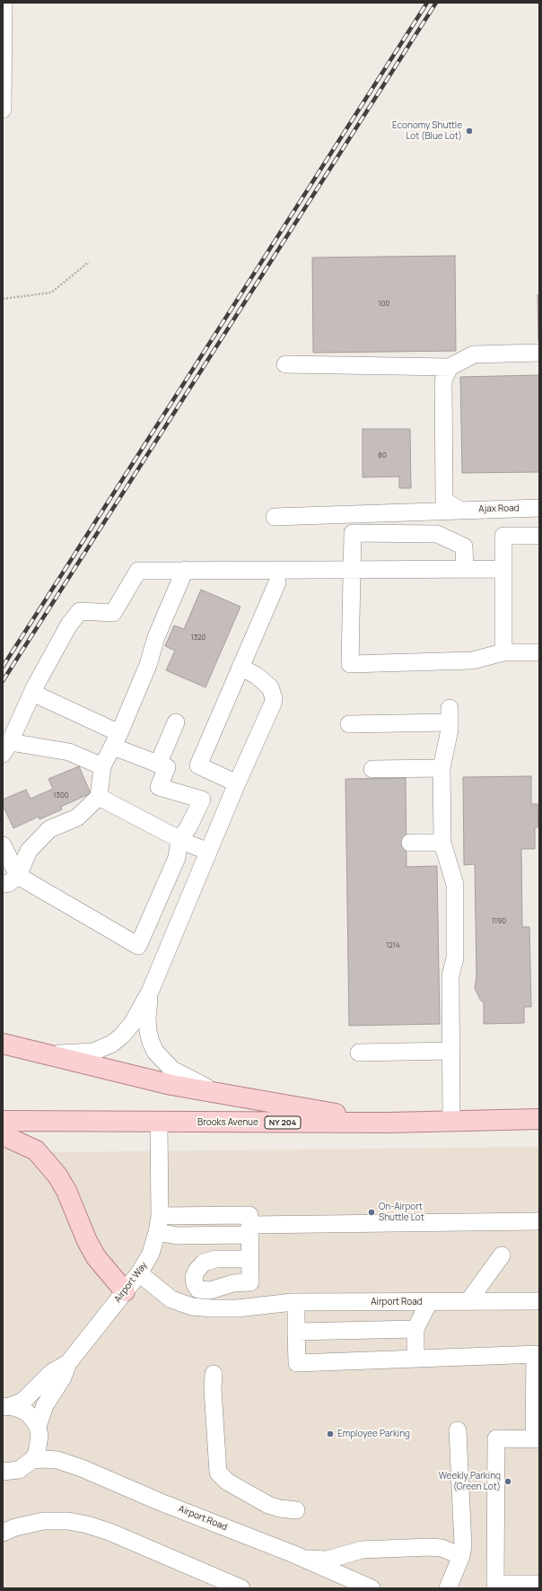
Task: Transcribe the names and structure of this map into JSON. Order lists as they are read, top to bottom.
{
  "streets": {
    "main road": ["Brooks Avenue", "NY 204"],
    "street": ["Ajax Road", "Airport Way", "Airport Road"]
  },
  "crossings": [
    ["Brooks Avenue", "Airport Way"],
    ["Airport Way", "Airport Road"]
  ],
  "places": [
    "Economy Shuttle Lot (Blue Lot)",
    "On-Airport Shuttle Lot",
    "Employee Parking",
    "Weekly Parking (Green Lot)"
  ],
  "house_numbers": [
    "100",
    "80",
    "1320",
    "1300",
    "1190",
    "1214"
  ]
}
